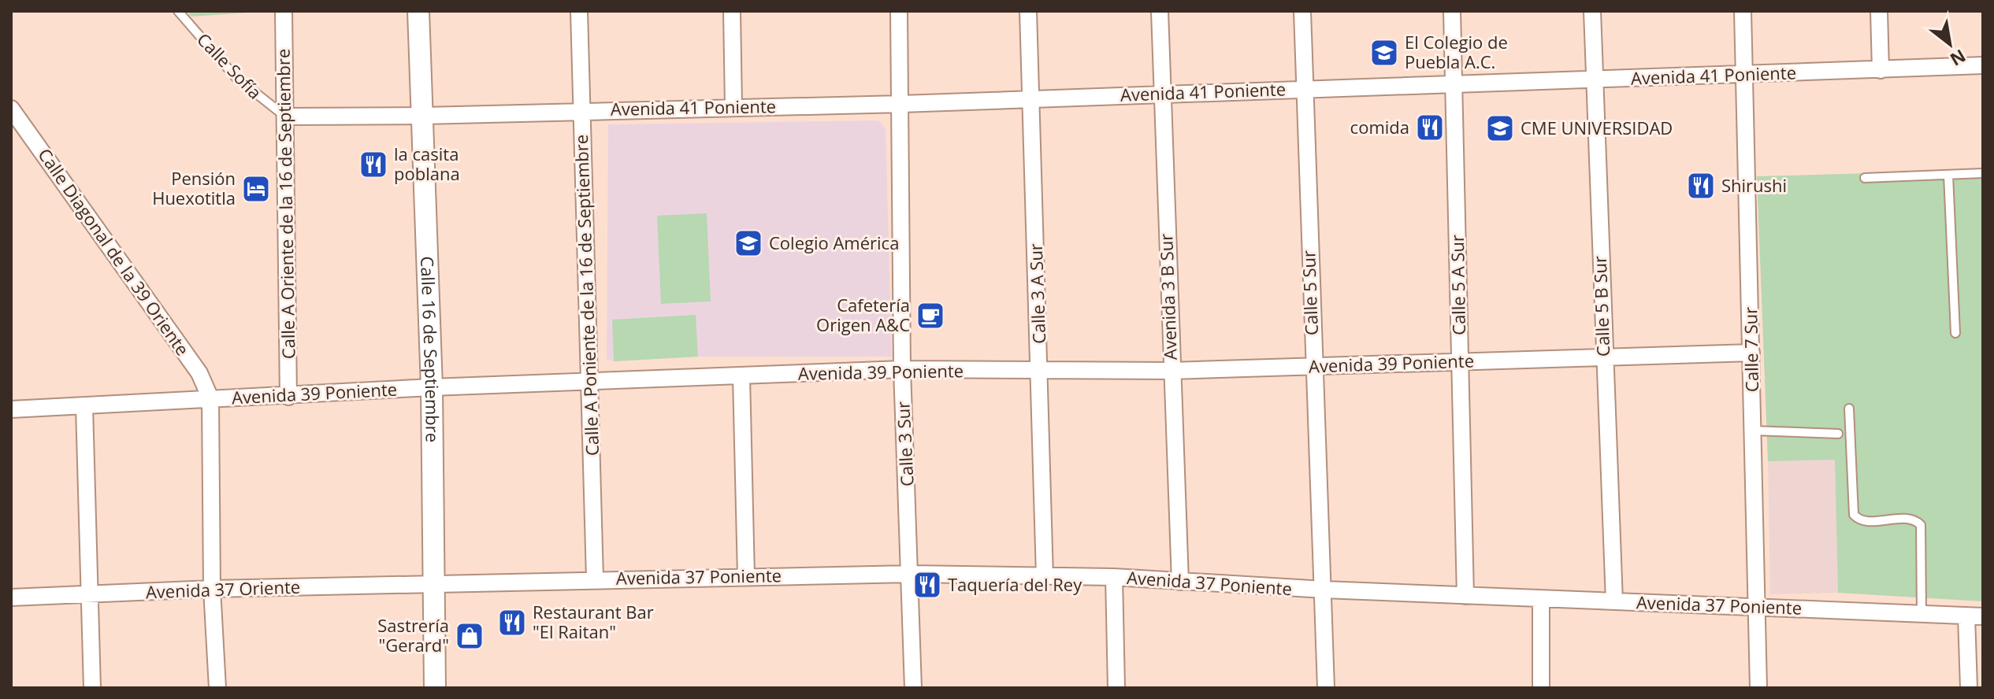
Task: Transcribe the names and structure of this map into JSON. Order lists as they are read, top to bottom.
{
  "streets": {
    "street": [
      "Avenida 41 Poniente",
      "Calle A Oriente de la 16 de Septiembre",
      "Calle Diagonal de la 39 Oriente",
      "Calle 5 A Sur",
      "Calle 5 Sur",
      "Calle 3 A Sur",
      "Calle A Poniente de la 16 de Septiembre",
      "Avenida 3 B Sur",
      "Calle 5 B Sur",
      "Calle 16 de Septiembre",
      "Calle 7 Sur",
      "Avenida 39 Poniente",
      "Calle 3 Sur",
      "Avenida 37 Poniente",
      "Avenida 37 Oriente"
    ],
    "lane": ["Calle Sofía"]
  },
  "crossings": [
    ["Calle Sofía", "Avenida 41 Poniente"],
    ["Calle Sofía", "Calle A Oriente de la 16 de Septiembre"],
    ["Avenida 41 Poniente", "Calle A Oriente de la 16 de Septiembre"],
    ["Avenida 41 Poniente", "Calle 5 A Sur"],
    ["Avenida 41 Poniente", "Calle 5 Sur"],
    ["Avenida 41 Poniente", "Calle 3 A Sur"],
    ["Avenida 41 Poniente", "Calle A Poniente de la 16 de Septiembre"],
    ["Avenida 41 Poniente", "Avenida 3 B Sur"],
    ["Avenida 41 Poniente", "Calle 5 B Sur"],
    ["Avenida 41 Poniente", "Calle 16 de Septiembre"],
    ["Avenida 41 Poniente", "Calle 7 Sur"],
    ["Avenida 41 Poniente", "Calle 3 Sur"],
    ["Calle A Oriente de la 16 de Septiembre", "Avenida 39 Poniente"],
    ["Calle Diagonal de la 39 Oriente", "Avenida 39 Poniente"],
    ["Calle 5 A Sur", "Avenida 39 Poniente"],
    ["Calle 5 A Sur", "Avenida 37 Poniente"],
    ["Calle 5 Sur", "Avenida 39 Poniente"],
    ["Calle 5 Sur", "Avenida 37 Poniente"],
    ["Calle 3 A Sur", "Avenida 39 Poniente"],
    ["Calle 3 A Sur", "Avenida 37 Poniente"],
    ["Calle A Poniente de la 16 de Septiembre", "Avenida 39 Poniente"],
    ["Calle A Poniente de la 16 de Septiembre", "Avenida 37 Poniente"],
    ["Avenida 3 B Sur", "Avenida 39 Poniente"],
    ["Avenida 3 B Sur", "Avenida 37 Poniente"],
    ["Calle 5 B Sur", "Avenida 39 Poniente"],
    ["Calle 5 B Sur", "Avenida 37 Poniente"],
    ["Calle 16 de Septiembre", "Avenida 39 Poniente"],
    ["Calle 16 de Septiembre", "Avenida 37 Poniente"],
    ["Calle 16 de Septiembre", "Avenida 37 Oriente"],
    ["Calle 7 Sur", "Avenida 39 Poniente"],
    ["Calle 7 Sur", "Avenida 37 Poniente"],
    ["Avenida 39 Poniente", "Calle 3 Sur"],
    ["Calle 3 Sur", "Avenida 37 Poniente"],
    ["Avenida 37 Poniente", "Avenida 37 Oriente"]
  ],
  "places": {
    "school or university": ["El Colegio de Puebla A.C.", "CME UNIVERSIDAD", "Colegio América"],
    "restaurant": [
      "comida",
      "la casita poblana",
      "Shirushi",
      "Taquería del Rey",
      "Restaurant Bar \"El Raitan\""
    ],
    "hotel": ["Pensión Huexotitla"],
    "cafe": ["Cafetería Origen A&C"],
    "shop": ["Sastrería \"Gerard\""]
  },
  "north": "bottom right"
}
